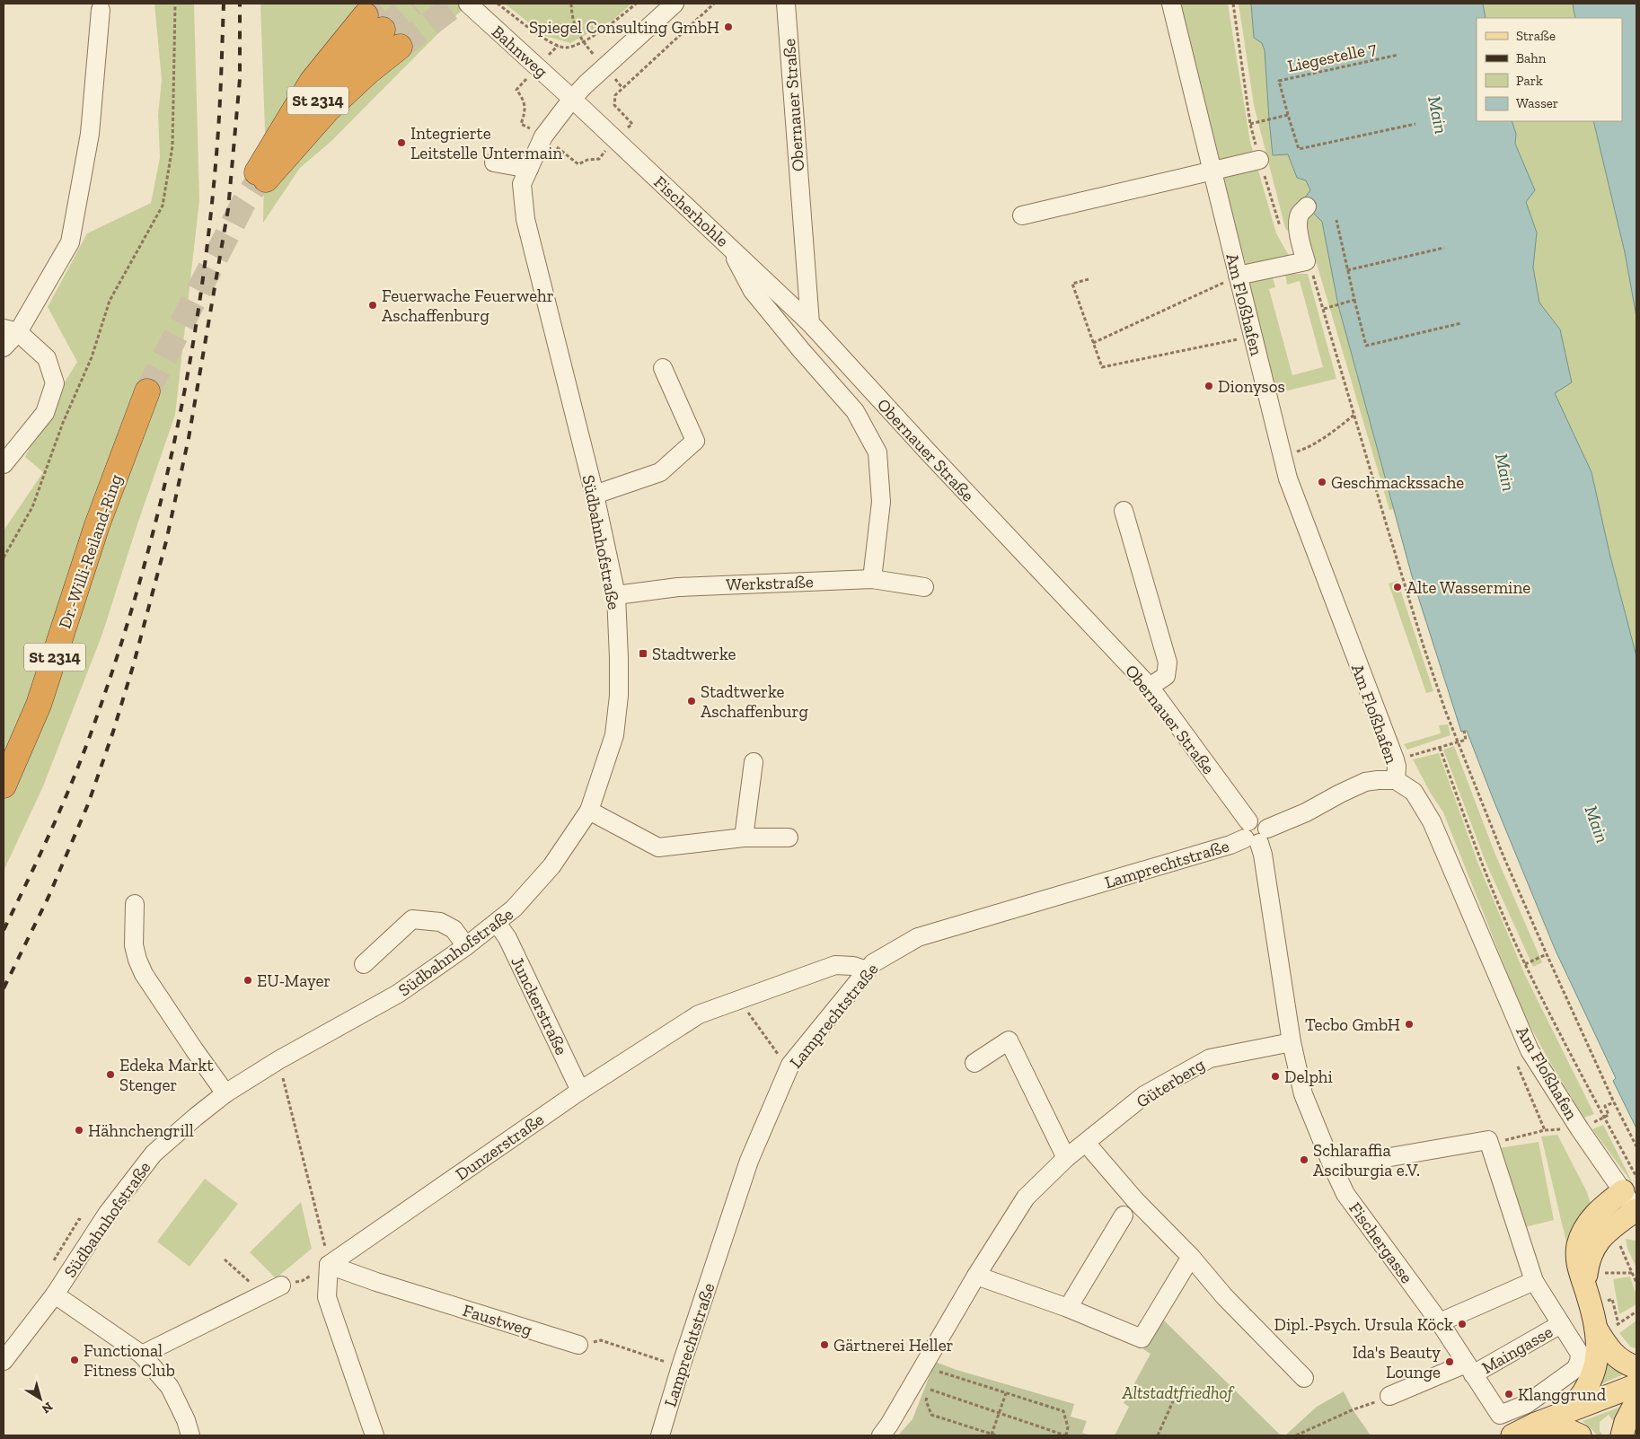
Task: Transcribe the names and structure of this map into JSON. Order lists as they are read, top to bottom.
{
  "streets": {
    "highway": ["St 2314", "Dr.-Willi-Reiland-Ring"],
    "street": [
      "Bahnweg",
      "Obernauer Straße",
      "Fischerhohle",
      "Am Floßhafen",
      "Südbahnhofstraße",
      "Werkstraße",
      "Lamprechtstraße",
      "Junckerstraße",
      "Güterberg",
      "Dunzerstraße",
      "Fischergasse",
      "Faustweg",
      "Maingasse"
    ],
    "path": ["Liegestelle 7"]
  },
  "crossings": [
    ["Bahnweg", "Fischerhohle"],
    ["Bahnweg", "Südbahnhofstraße"],
    ["Obernauer Straße", "Fischerhohle"],
    ["Obernauer Straße", "Werkstraße"],
    ["Obernauer Straße", "Lamprechtstraße"],
    ["Obernauer Straße", "Fischergasse"],
    ["Fischerhohle", "Südbahnhofstraße"],
    ["Am Floßhafen", "Lamprechtstraße"],
    ["Südbahnhofstraße", "Werkstraße"],
    ["Südbahnhofstraße", "Junckerstraße"],
    ["Lamprechtstraße", "Dunzerstraße"],
    ["Lamprechtstraße", "Fischergasse"],
    ["Junckerstraße", "Dunzerstraße"],
    ["Güterberg", "Fischergasse"],
    ["Dunzerstraße", "Faustweg"],
    ["Fischergasse", "Maingasse"]
  ],
  "water": ["Main"],
  "parks": ["Altstadtfriedhof"],
  "places": {
    "other": [
      "Spiegel Consulting GmbH",
      "Integrierte Leitstelle Untermain",
      "Feuerwache Feuerwehr Aschaffenburg",
      "Dionysos",
      "Geschmackssache",
      "Alte Wassermine",
      "Stadtwerke Aschaffenburg",
      "EU-Mayer",
      "Tecbo GmbH",
      "Edeka Markt Stenger",
      "Delphi",
      "Hähnchengrill",
      "Schlaraffia Asciburgia e.V.",
      "Dipl.-Psych. Ursula Köck",
      "Gärtnerei Heller",
      "Functional Fitness Club",
      "Ida's Beauty Lounge",
      "Klanggrund"
    ],
    "transit": ["Stadtwerke"]
  },
  "legend": [
    "Straße",
    "Bahn",
    "Park",
    "Wasser"
  ],
  "north": "bottom right"
}
